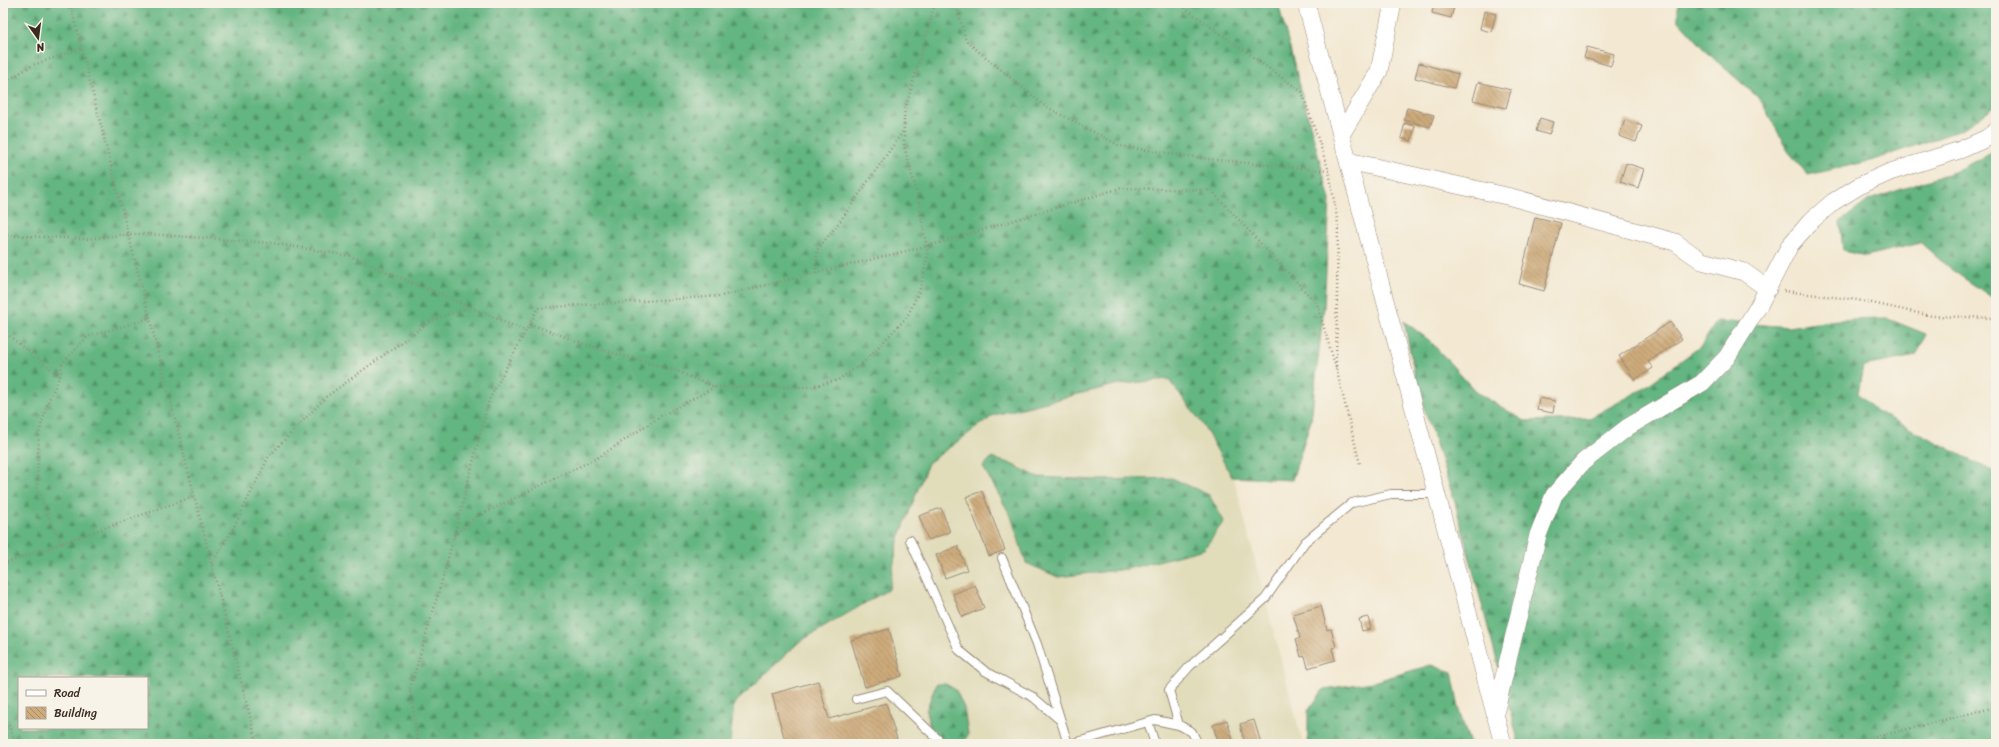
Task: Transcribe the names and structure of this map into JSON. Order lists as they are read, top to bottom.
{
  "legend": ["Road", "Building"],
  "north": "bottom"
}
